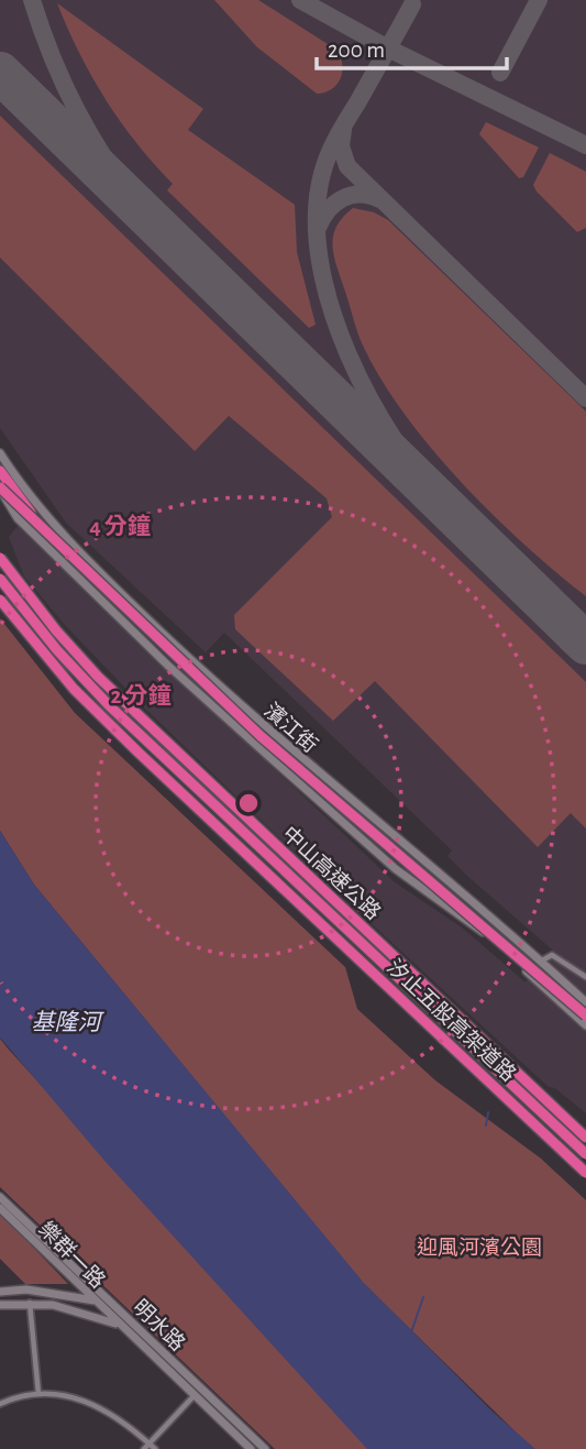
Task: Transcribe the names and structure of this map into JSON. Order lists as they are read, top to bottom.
{
  "streets": {
    "highway": ["中山高速公路", "汐止五股高架道路"],
    "main road": ["濱江街", "樂群一路", "明水路"]
  },
  "crossings": [
    ["樂群一路", "明水路"]
  ],
  "water": ["基隆河"],
  "parks": ["迎風河濱公園"],
  "scale_bar": "200 m",
  "rings": ["4 分鐘", "2 分鐘"]
}
